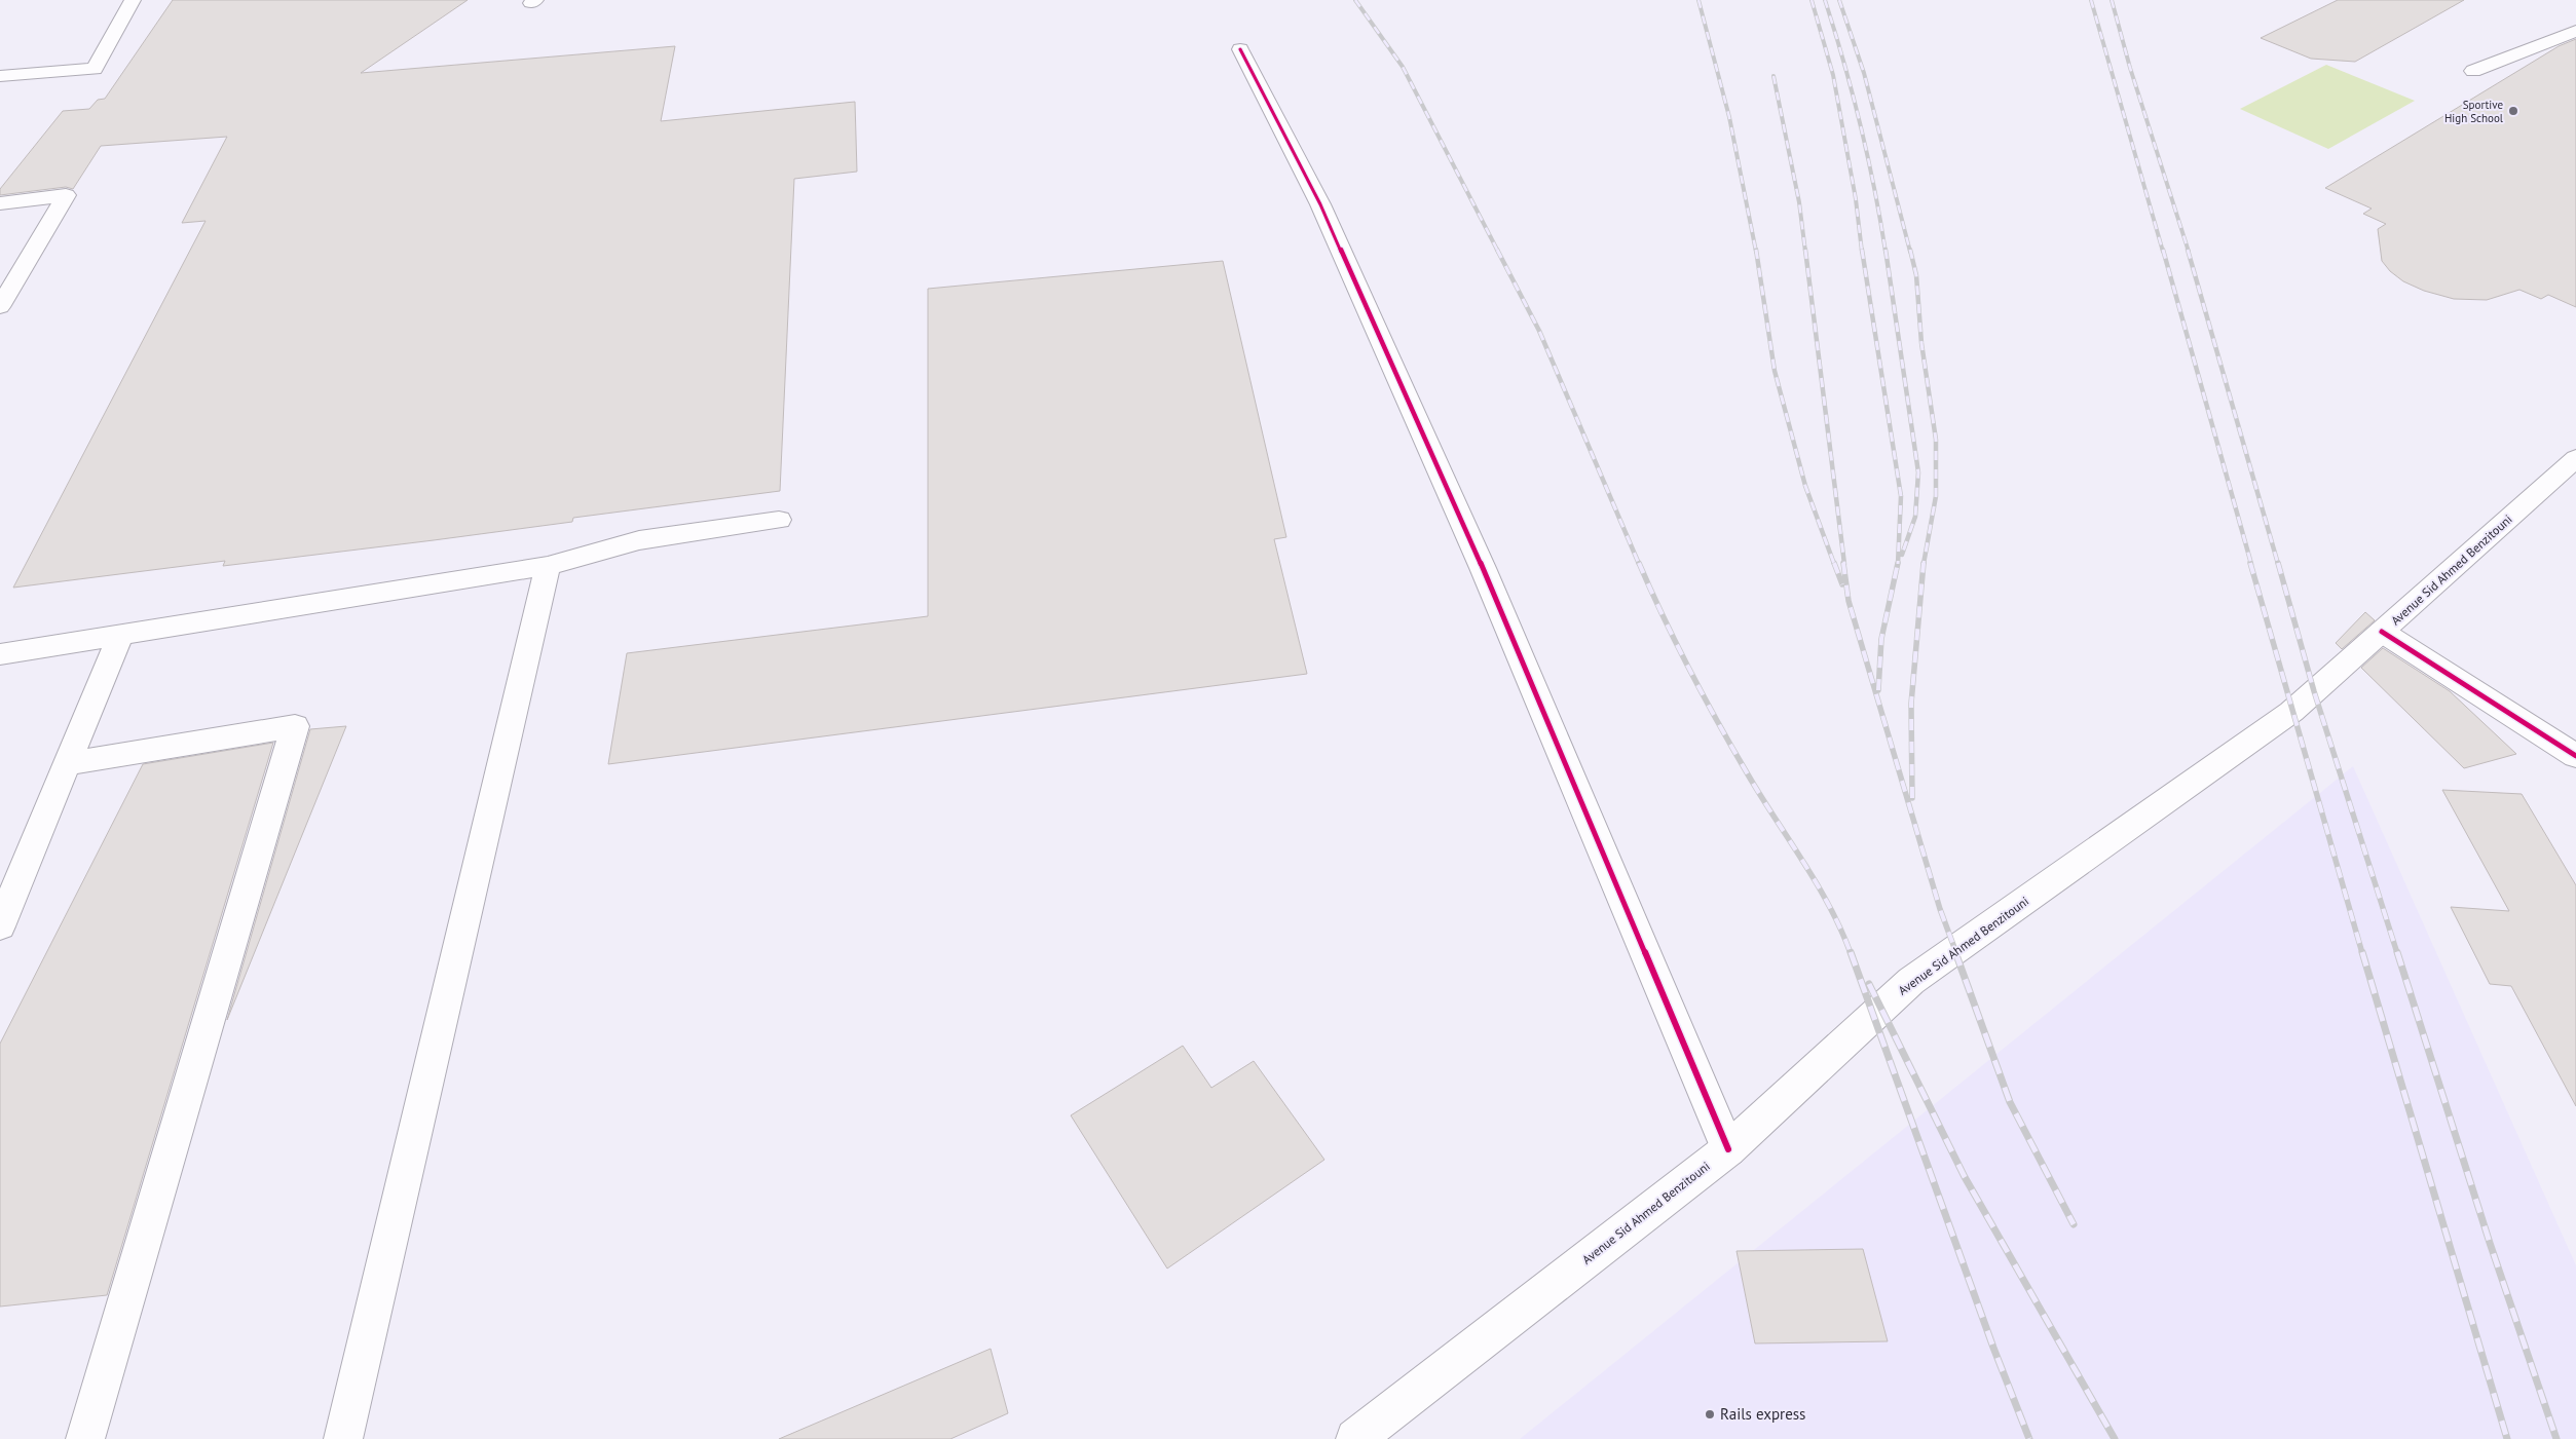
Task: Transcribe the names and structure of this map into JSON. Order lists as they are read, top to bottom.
{
  "streets": {
    "street": ["Avenue Sid Ahmed Benzitouni"]
  },
  "places": ["Sportive High School", "Rails express"]
}
